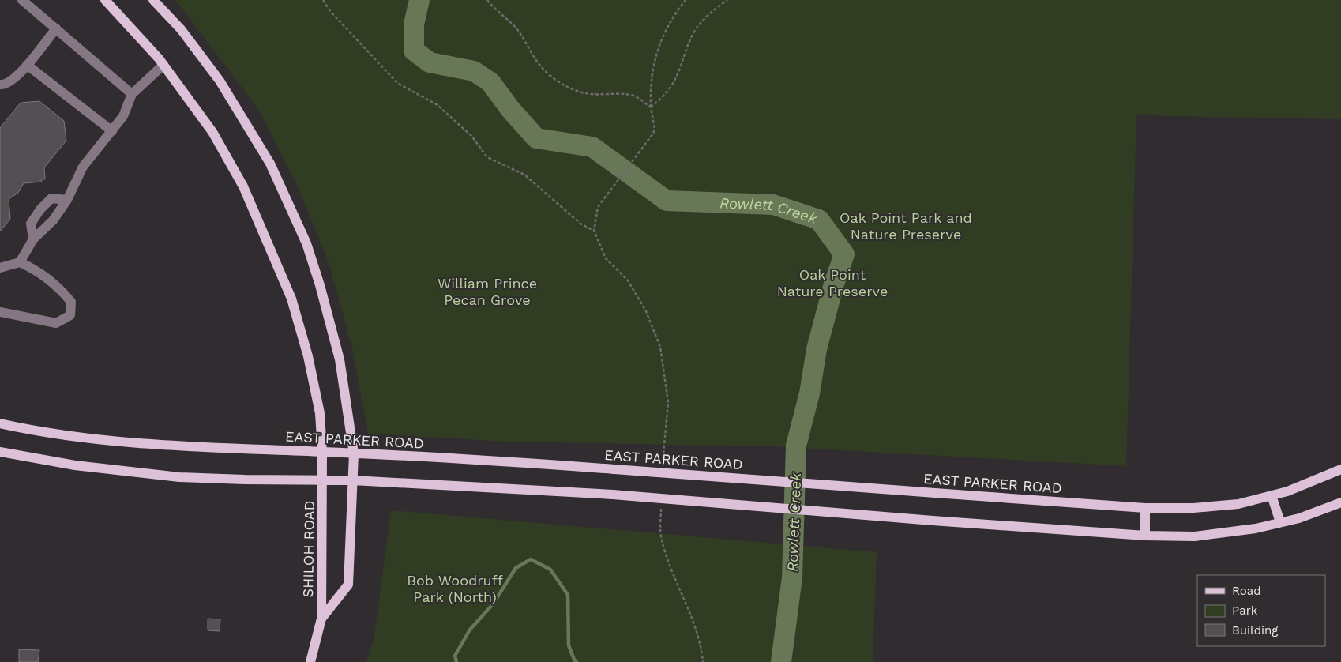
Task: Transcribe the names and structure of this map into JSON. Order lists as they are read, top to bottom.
{
  "streets": {
    "main road": ["EAST PARKER ROAD", "SHILOH ROAD"]
  },
  "crossings": [
    ["EAST PARKER ROAD", "SHILOH ROAD"]
  ],
  "water": ["Rowlett Creek"],
  "parks": [
    "Oak Point Park and Nature Preserve",
    "Oak Point Nature Preserve",
    "William Prince Pecan Grove",
    "Bob Woodruff Park (North)"
  ],
  "legend": ["Road", "Park", "Building"]
}
